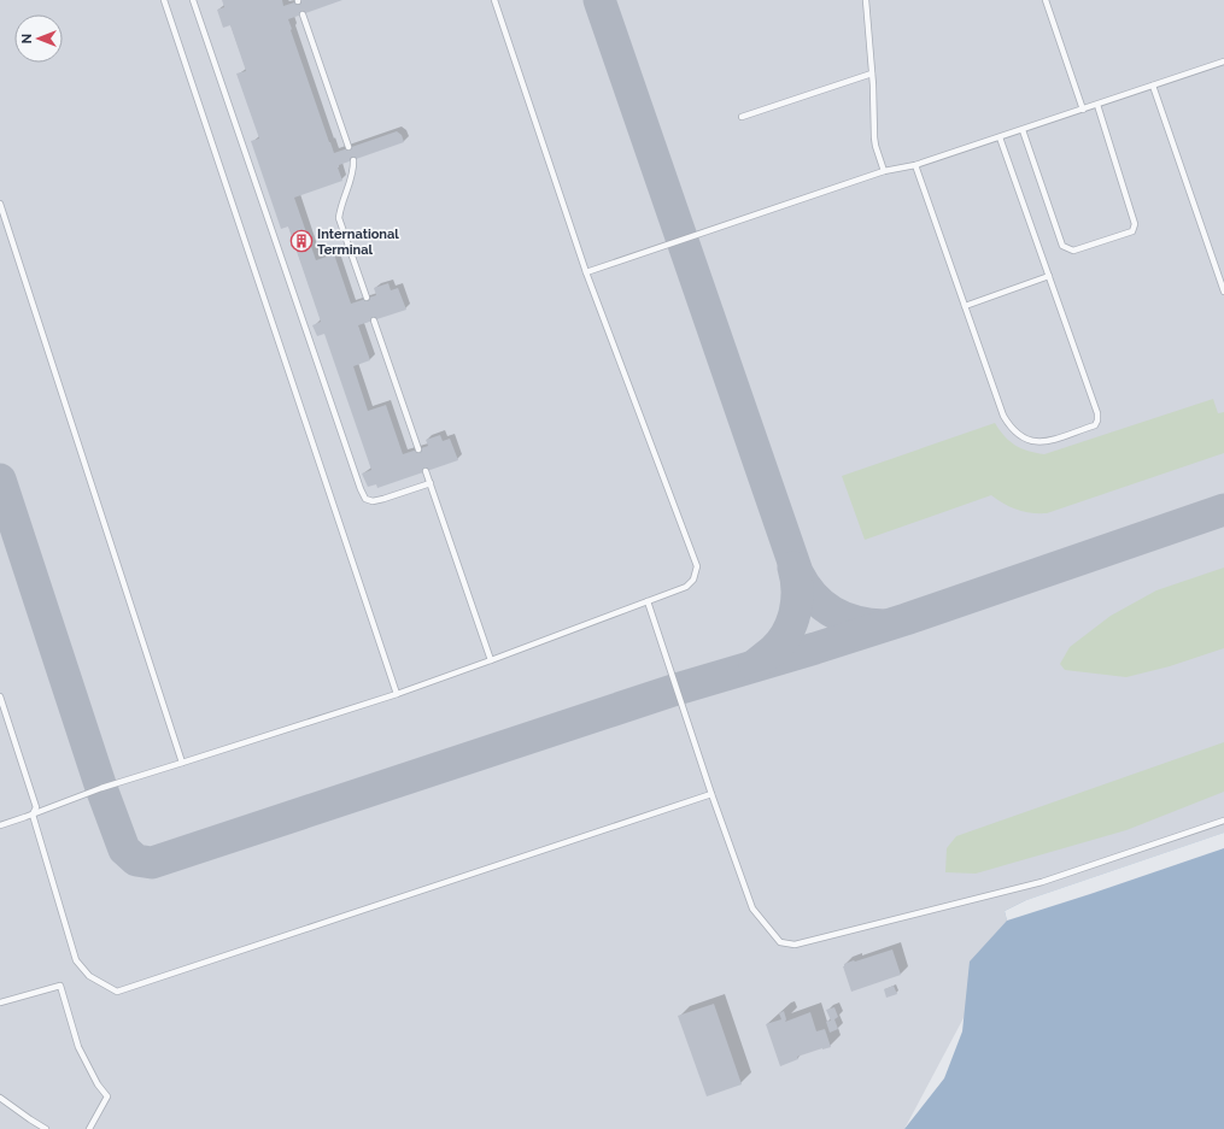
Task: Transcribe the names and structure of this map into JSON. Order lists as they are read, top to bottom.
{
  "places": {
    "building": ["International Terminal"]
  },
  "north": "left"
}
